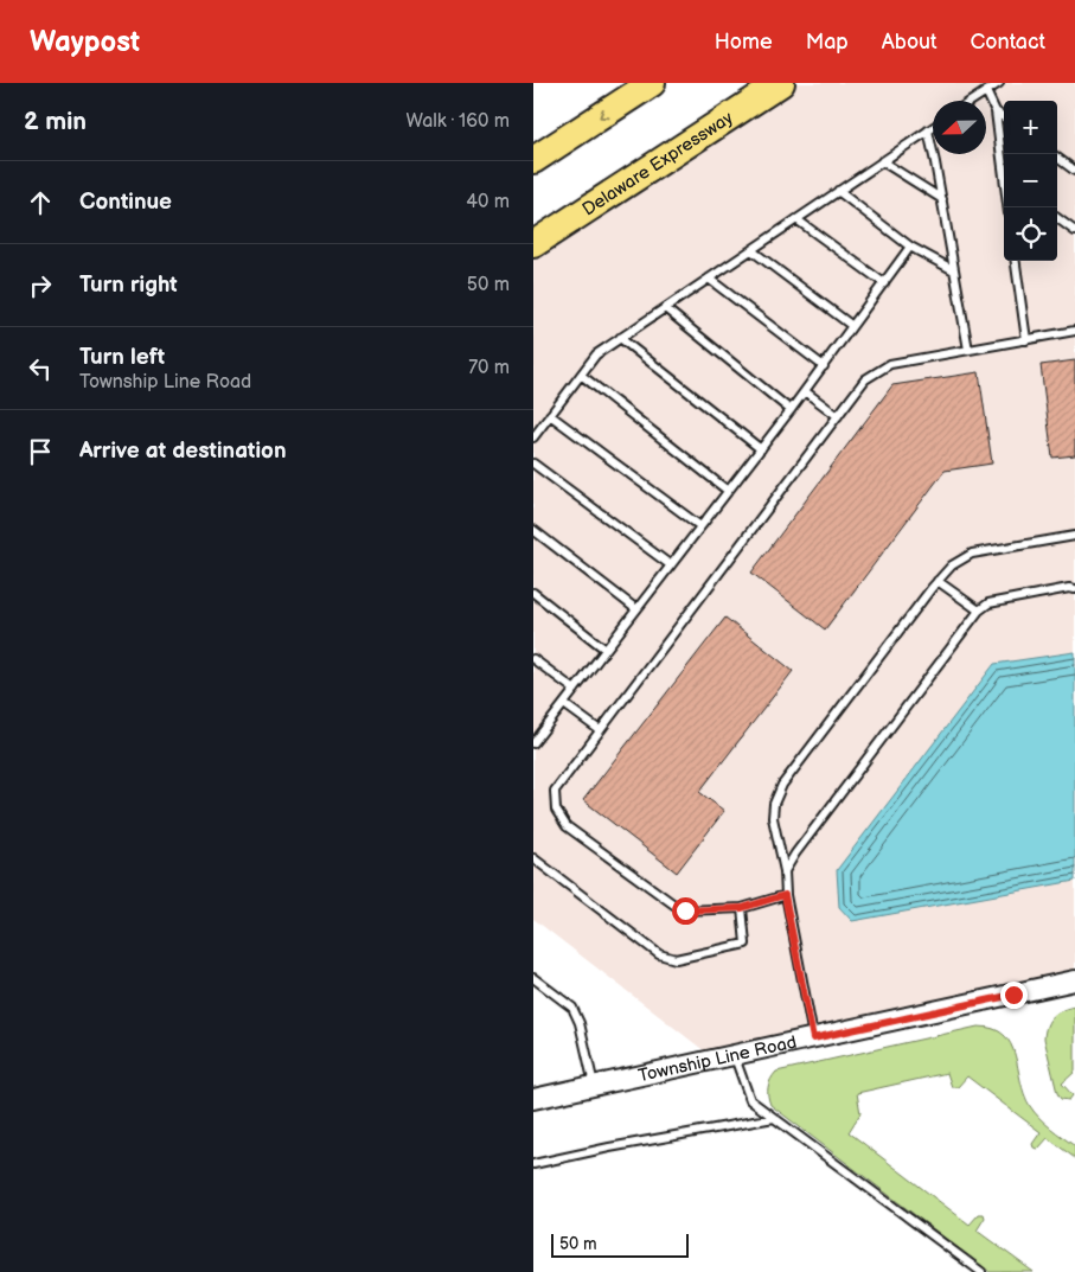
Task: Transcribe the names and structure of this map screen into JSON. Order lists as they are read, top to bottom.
{
  "streets": {
    "highway": ["Delaware Expressway"],
    "street": ["Township Line Road"]
  },
  "scale_bar": "50 m",
  "north": "left",
  "page": {
    "header": "Waypost",
    "nav": [
      "Home",
      "Map",
      "About",
      "Contact"
    ],
    "heading": ["2 min", "Walk · 160 m"],
    "map_buttons": ["+", "−"],
    "list": [
      ["Continue", "40 m"],
      ["Turn right", "50 m"],
      ["Turn left", "Township Line Road", "70 m"],
      "Arrive at destination"
    ],
    "scale": "50 m"
  }
}
